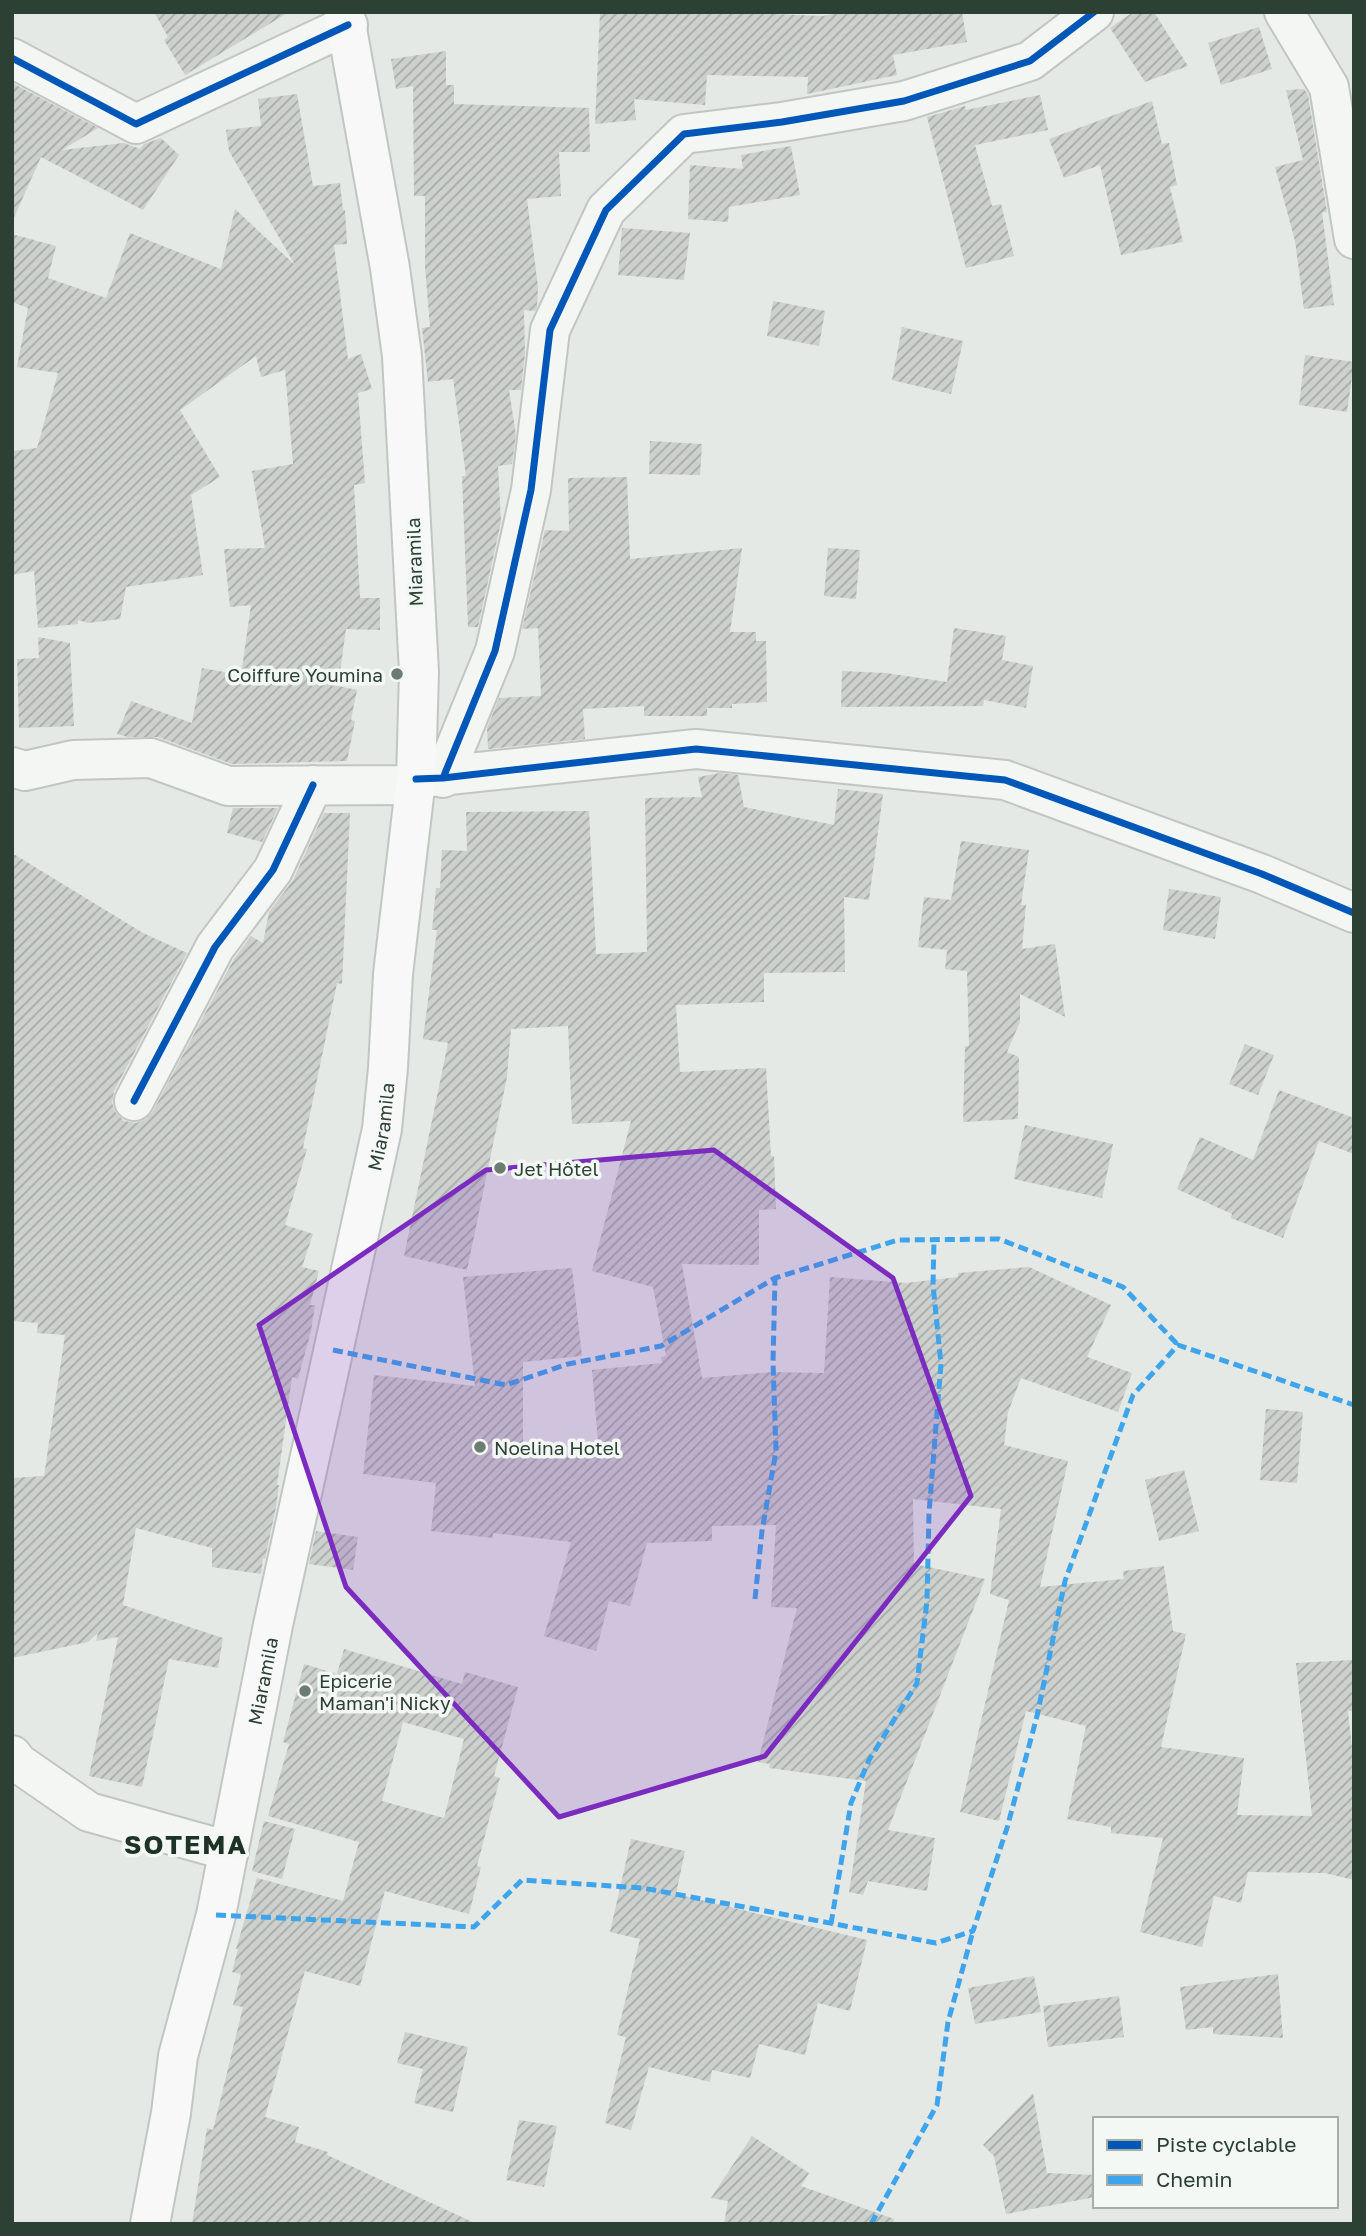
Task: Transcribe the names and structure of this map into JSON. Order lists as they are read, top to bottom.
{
  "streets": {
    "main road": ["Miaramila"]
  },
  "districts": ["SOTEMA"],
  "places": [
    "Coiffure Youmina",
    "Jet Hôtel",
    "Noelina Hotel",
    "Epicerie Maman'i Nicky"
  ],
  "legend": ["Piste cyclable", "Chemin"]
}
